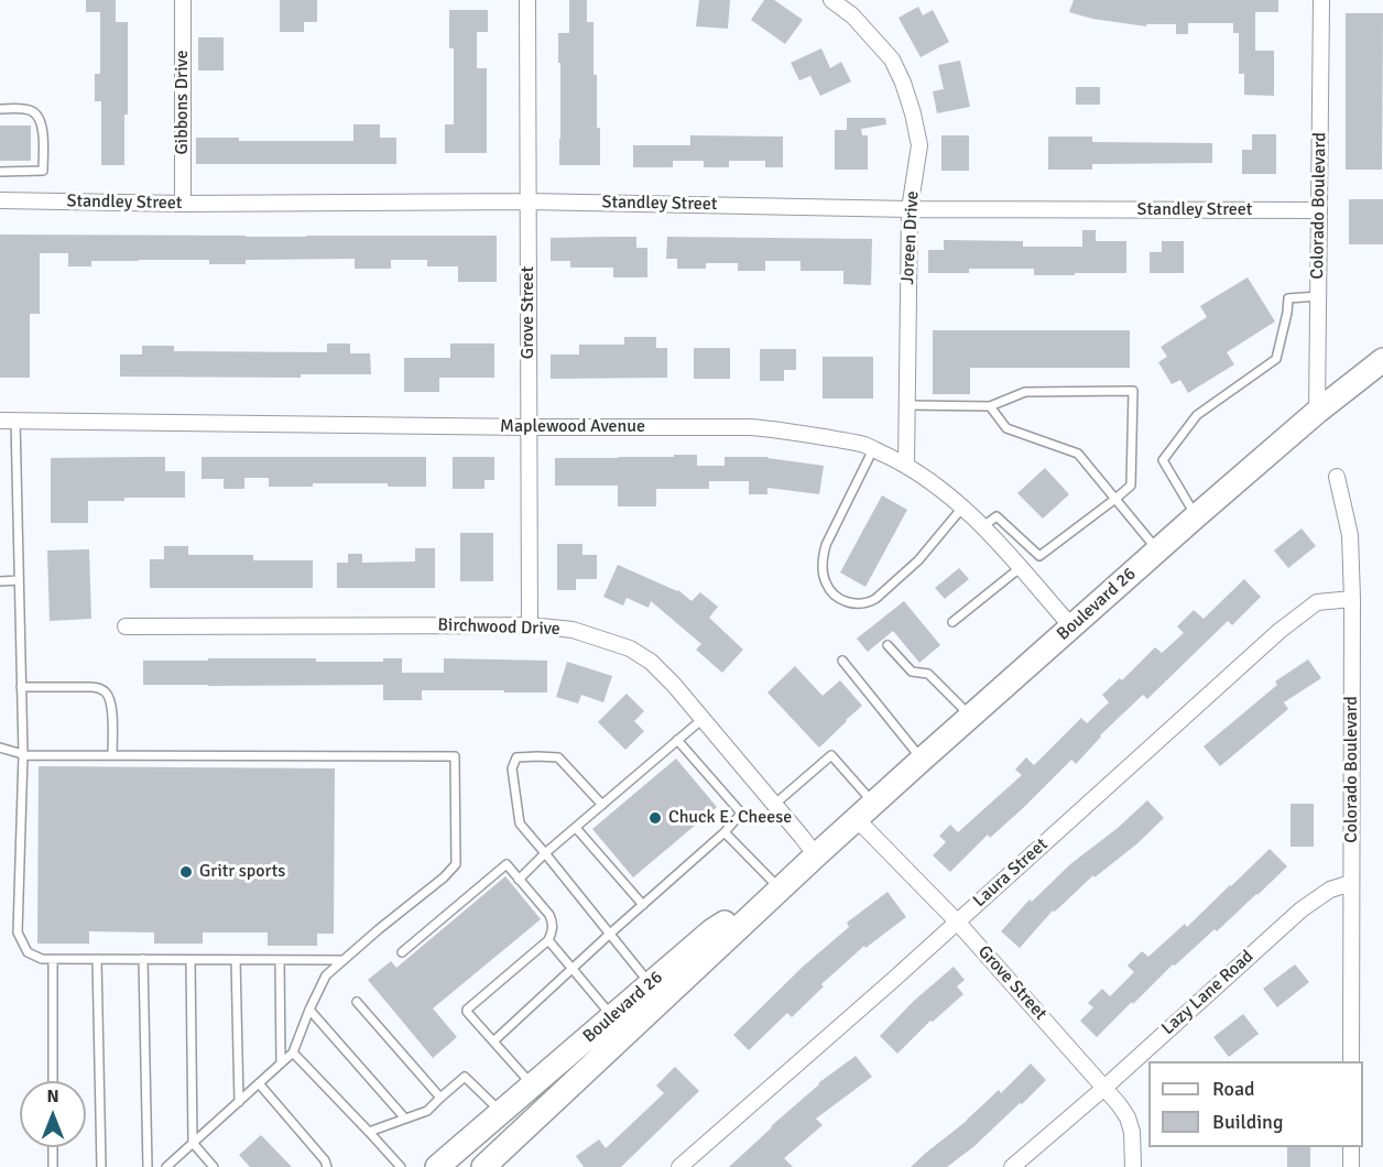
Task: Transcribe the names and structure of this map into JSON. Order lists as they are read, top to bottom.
{
  "streets": {
    "main road": ["Boulevard 26"],
    "street": [
      "Gibbons Drive",
      "Standley Street",
      "Colorado Boulevard",
      "Joreen Drive",
      "Grove Street",
      "Maplewood Avenue",
      "Birchwood Drive",
      "Laura Street",
      "Lazy Lane Road"
    ]
  },
  "crossings": [
    ["Gibbons Drive", "Standley Street"],
    ["Standley Street", "Colorado Boulevard"],
    ["Standley Street", "Joreen Drive"],
    ["Standley Street", "Grove Street"],
    ["Colorado Boulevard", "Boulevard 26"],
    ["Colorado Boulevard", "Laura Street"],
    ["Colorado Boulevard", "Lazy Lane Road"],
    ["Joreen Drive", "Maplewood Avenue"],
    ["Grove Street", "Maplewood Avenue"],
    ["Grove Street", "Boulevard 26"],
    ["Grove Street", "Birchwood Drive"],
    ["Grove Street", "Laura Street"],
    ["Grove Street", "Lazy Lane Road"],
    ["Maplewood Avenue", "Boulevard 26"],
    ["Boulevard 26", "Birchwood Drive"]
  ],
  "places": ["Chuck E. Cheese", "Gritr sports"],
  "legend": ["Road", "Building"],
  "north": "top"
}
